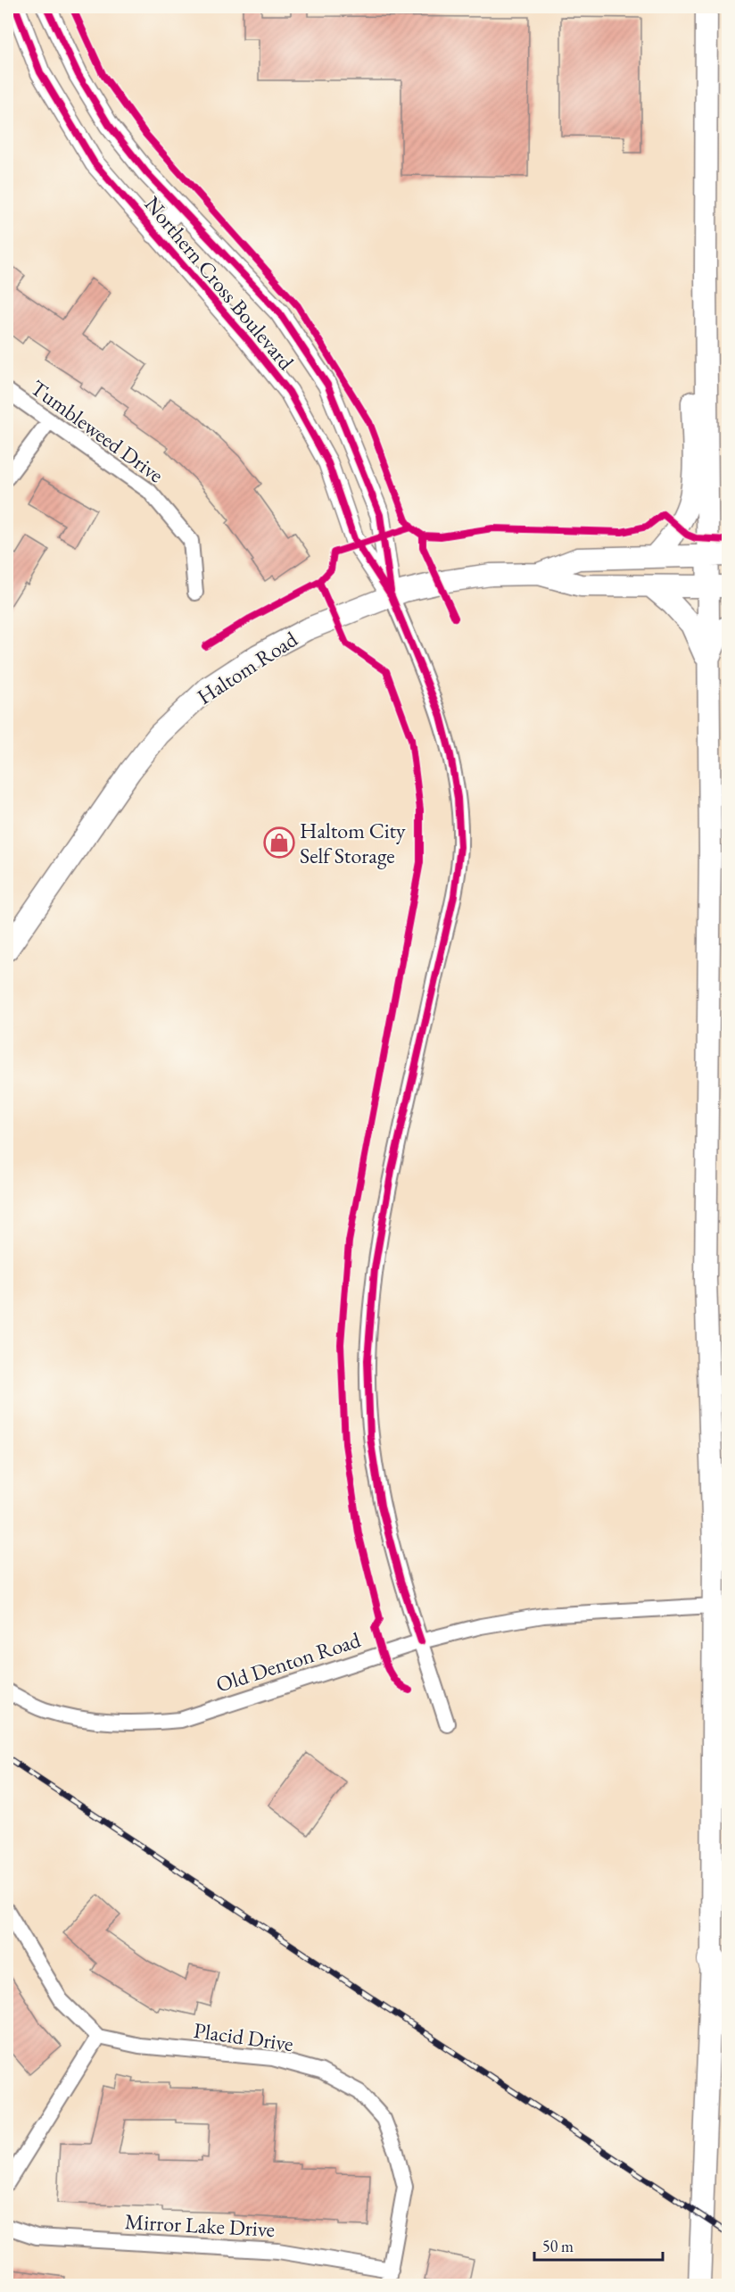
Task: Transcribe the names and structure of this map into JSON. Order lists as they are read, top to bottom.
{
  "streets": {
    "main road": ["Haltom Road"],
    "street": [
      "Northern Cross Boulevard",
      "Tumbleweed Drive",
      "Old Denton Road",
      "Placid Drive",
      "Mirror Lake Drive"
    ]
  },
  "crossings": [
    ["Northern Cross Boulevard", "Haltom Road"],
    ["Placid Drive", "Mirror Lake Drive"]
  ],
  "places": {
    "shop": ["Haltom City Self Storage"]
  },
  "scale_bar": "50 m"
}
